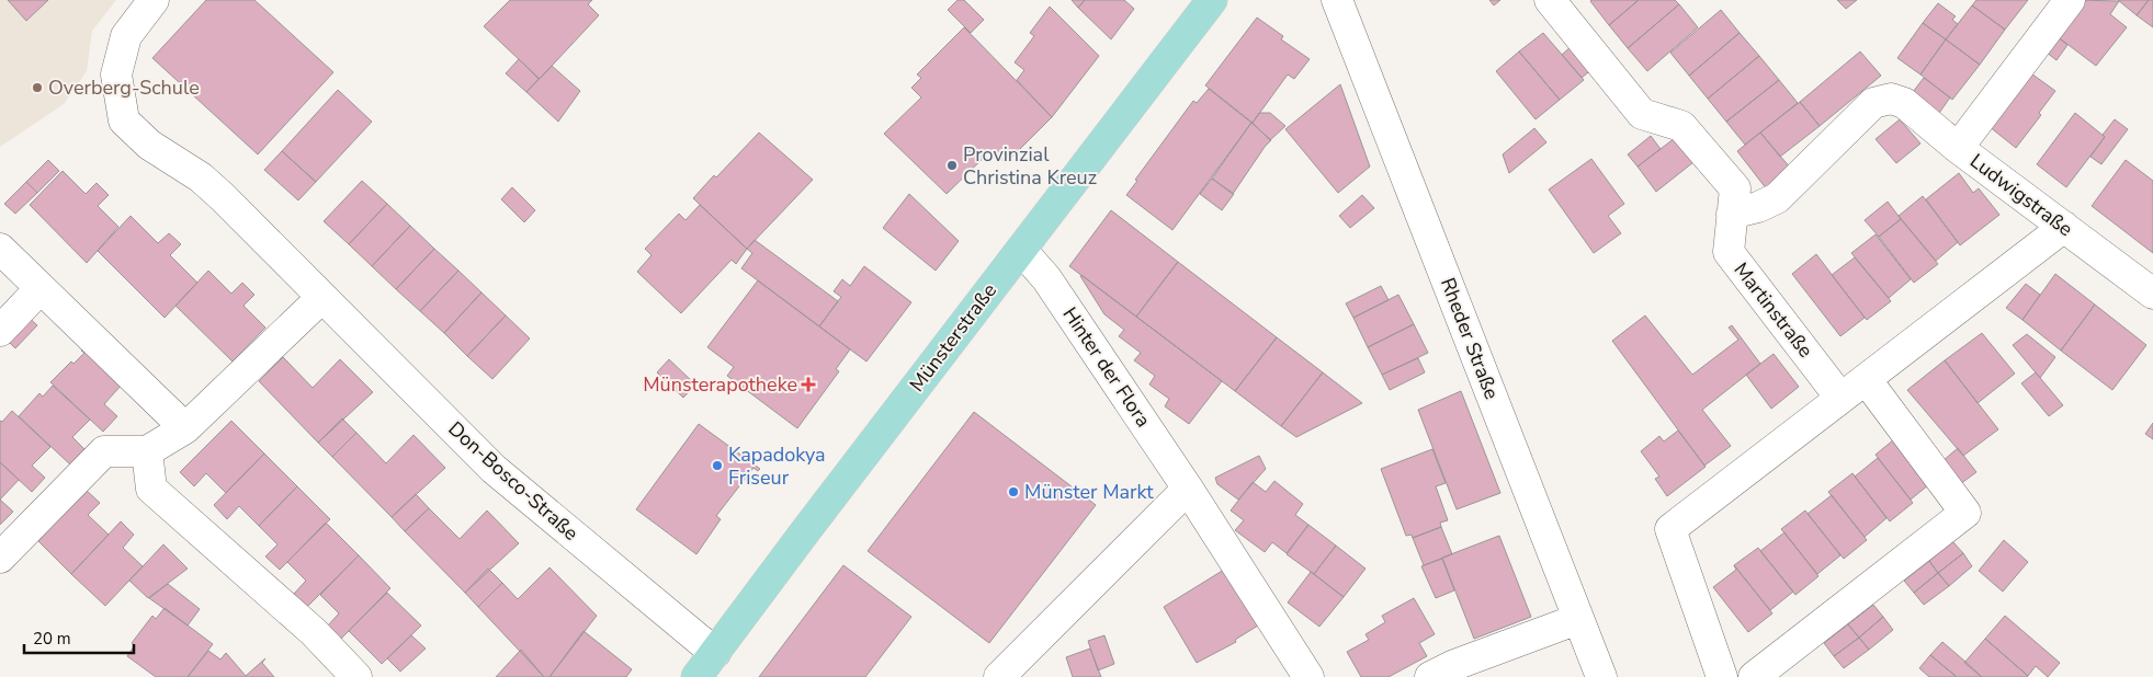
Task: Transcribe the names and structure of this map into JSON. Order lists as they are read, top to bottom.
{
  "streets": {
    "main road": ["Münsterstraße"],
    "street": [
      "Ludwigstraße",
      "Martinstraße",
      "Rheder Straße",
      "Hinter der Flora",
      "Don-Bosco-Straße"
    ]
  },
  "crossings": [
    ["Münsterstraße", "Hinter der Flora"],
    ["Münsterstraße", "Don-Bosco-Straße"]
  ],
  "places": {
    "other": [
      "Overberg-Schule",
      "Provinzial Christina Kreuz",
      "Kapadokya Friseur",
      "Münster Markt"
    ],
    "health": ["Münsterapotheke"]
  },
  "scale_bar": "20 m"
}
